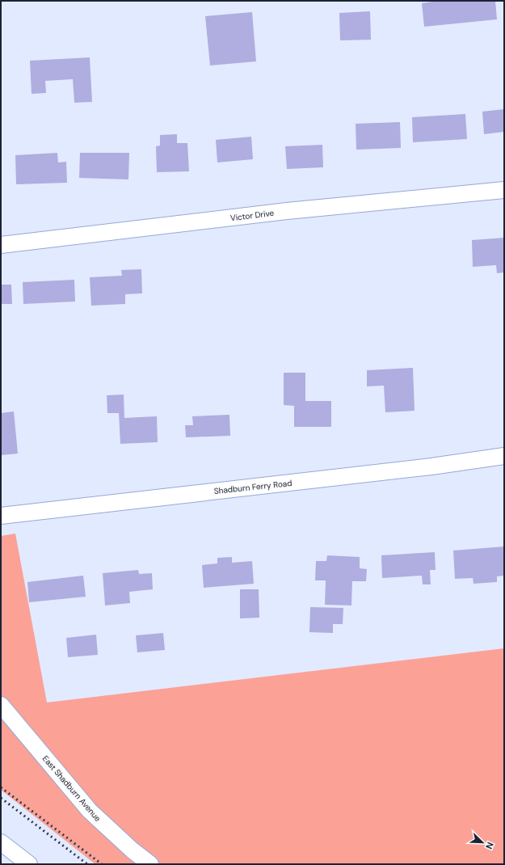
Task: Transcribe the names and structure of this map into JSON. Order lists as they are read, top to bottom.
{
  "streets": {
    "street": ["Victor Drive", "Shadburn Ferry Road", "East Shadburn Avenue"]
  },
  "north": "bottom right"
}
